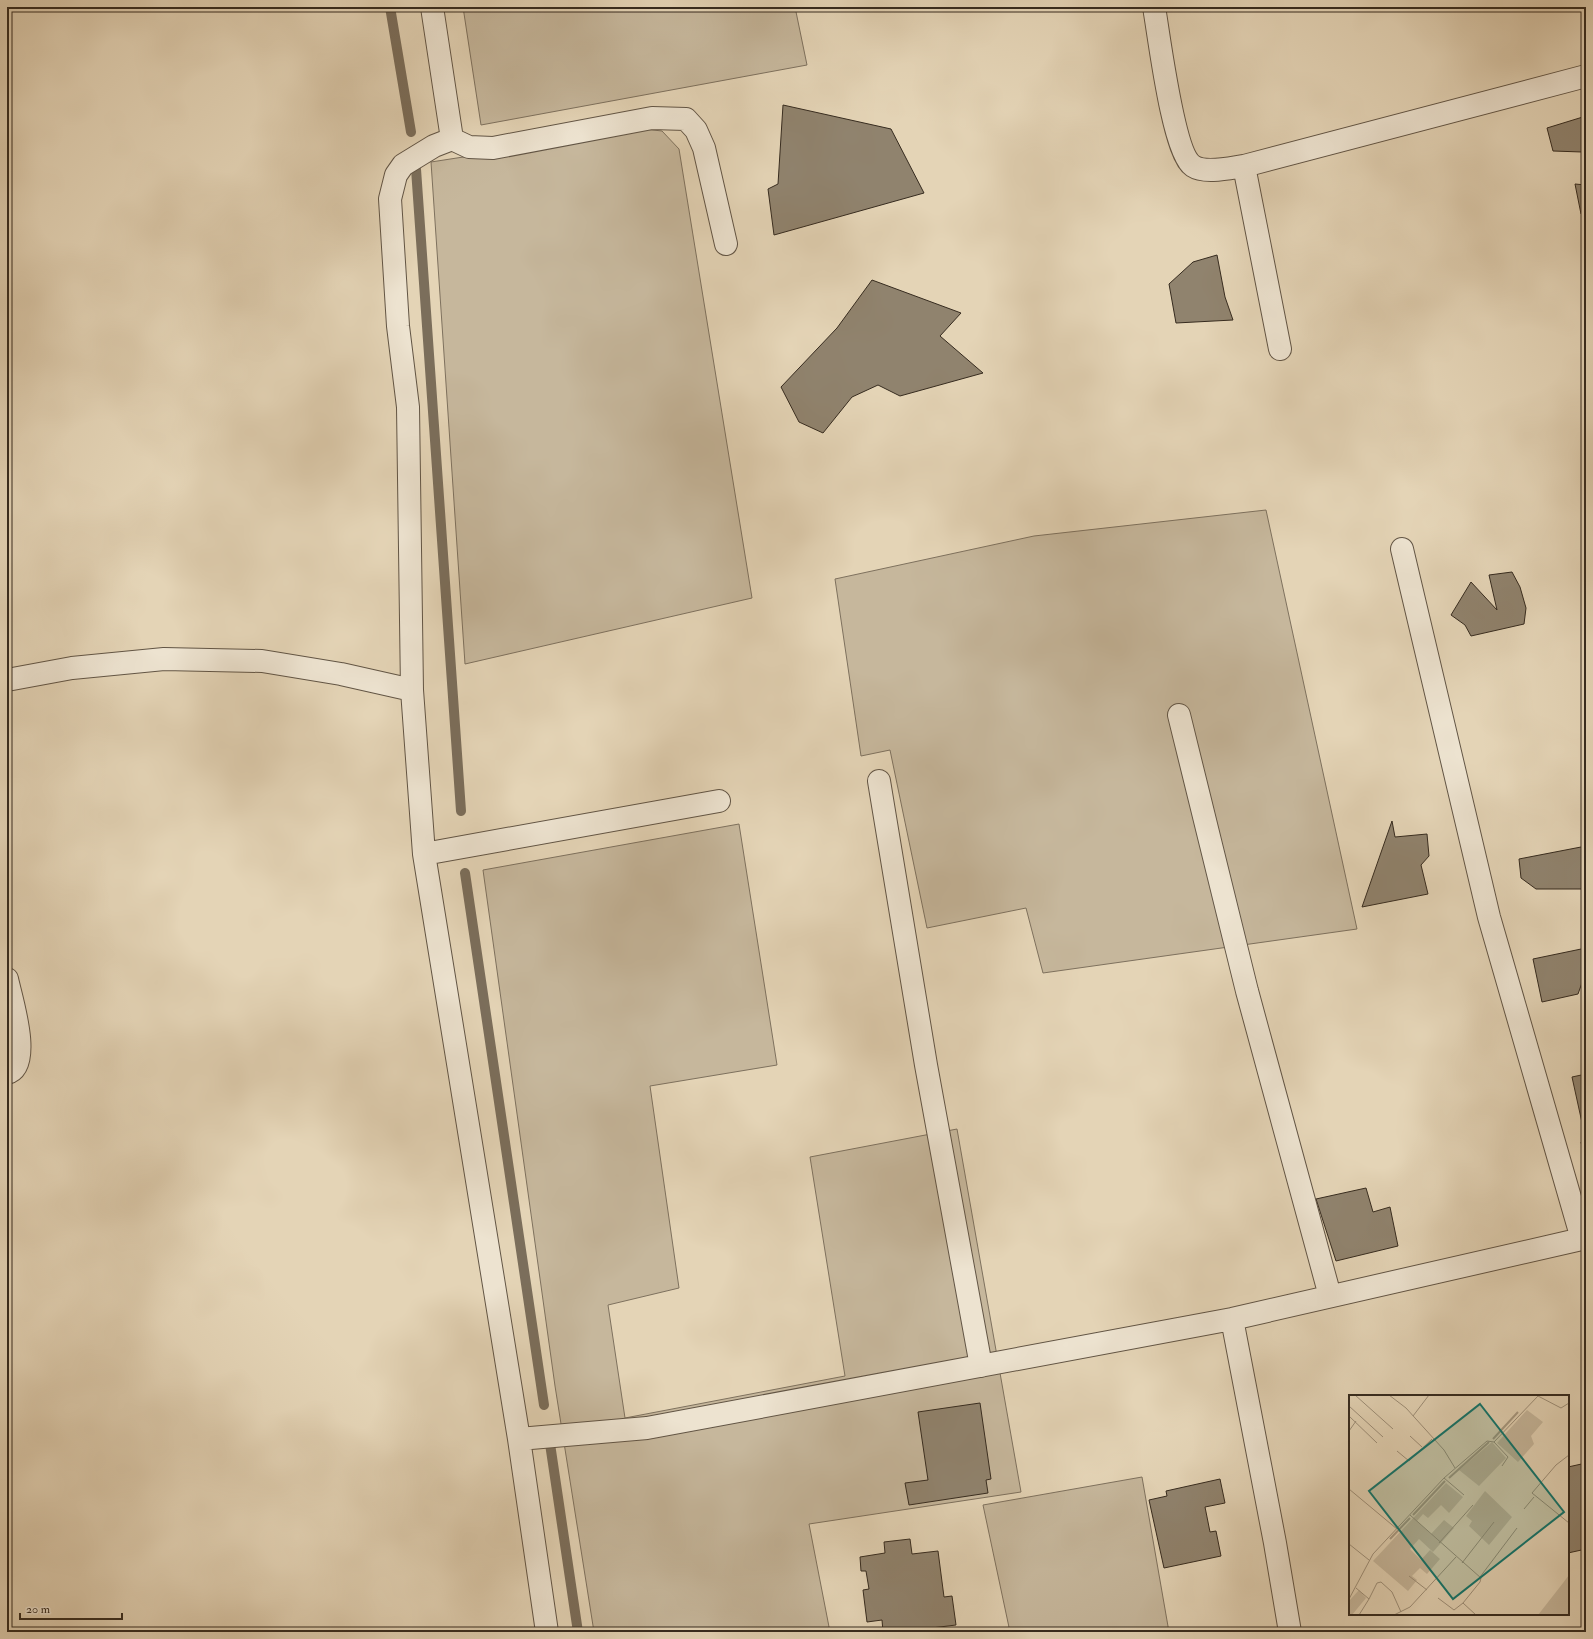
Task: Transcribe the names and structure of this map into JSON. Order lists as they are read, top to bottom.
{
  "scale_bar": "20 m"
}
